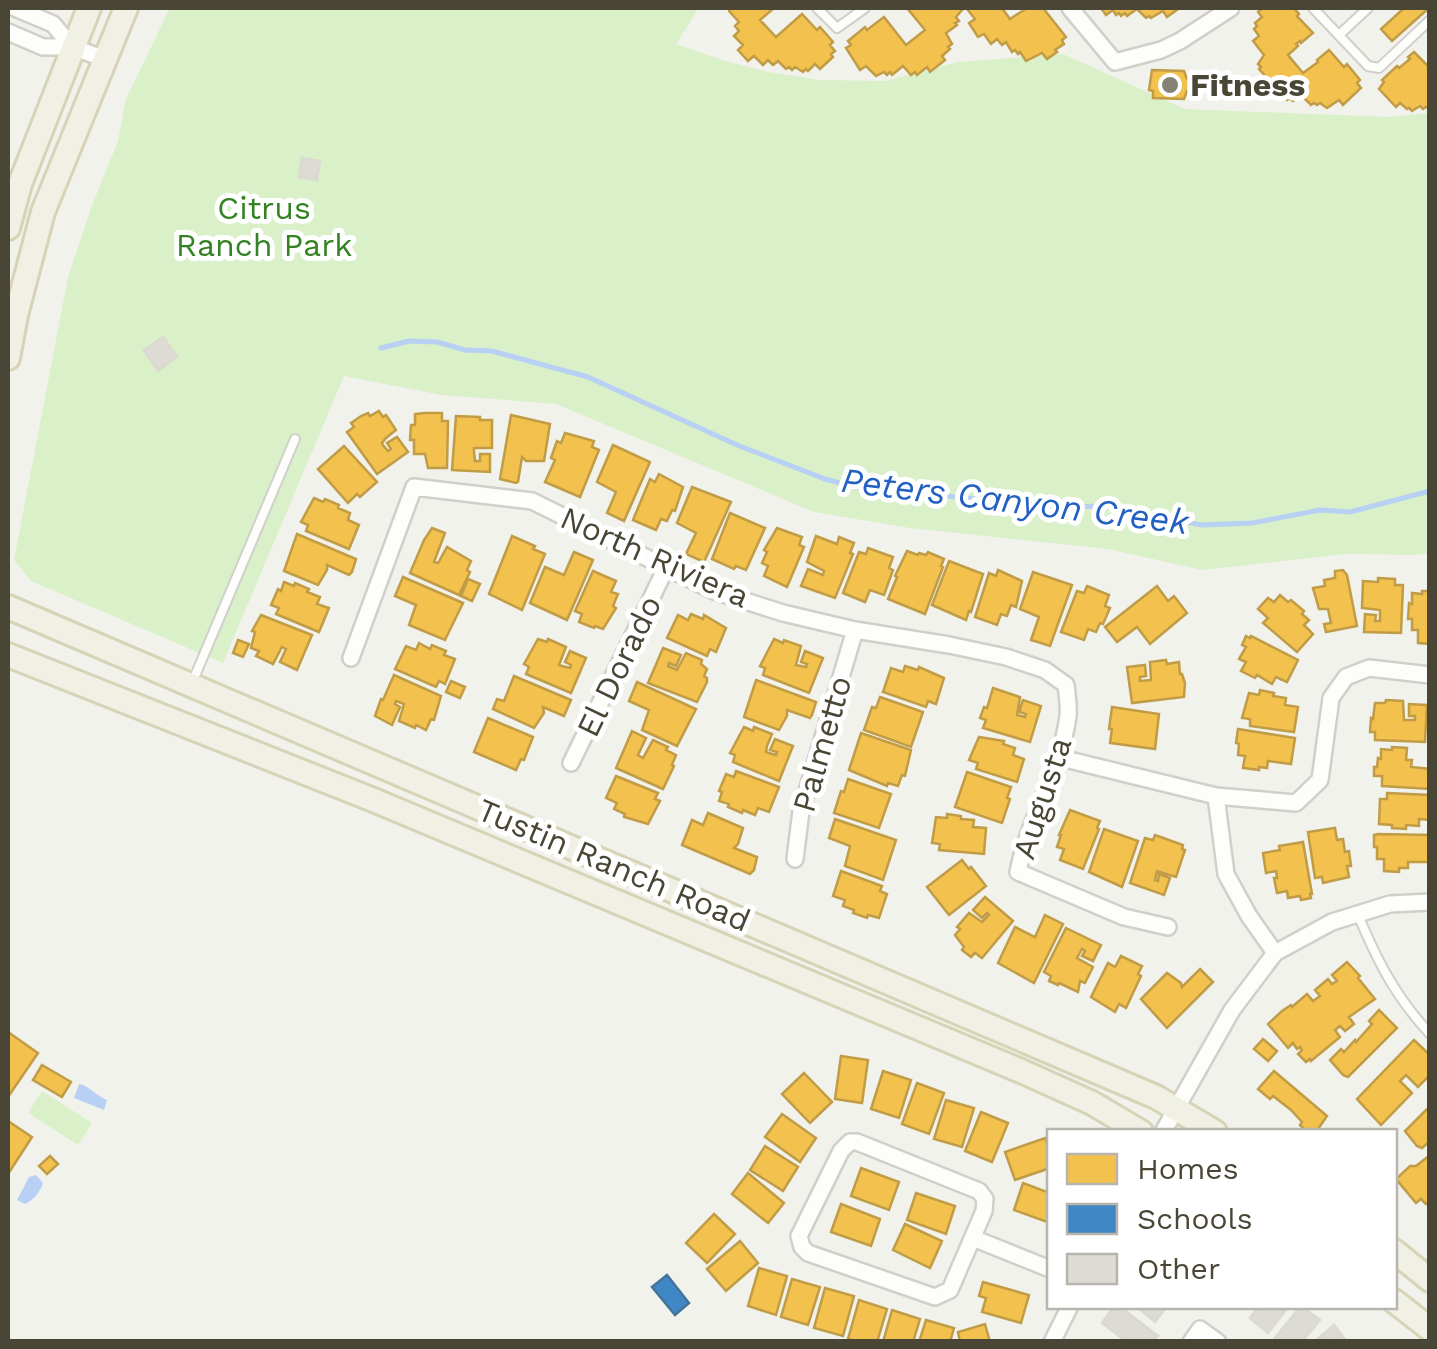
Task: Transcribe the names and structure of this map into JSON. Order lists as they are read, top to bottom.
{
  "streets": {
    "main road": ["Tustin Ranch Road"],
    "street": [
      "North Riviera",
      "El Dorado",
      "Palmetto",
      "Augusta"
    ]
  },
  "crossings": [
    ["North Riviera", "El Dorado"],
    ["North Riviera", "Palmetto"],
    ["North Riviera", "Augusta"]
  ],
  "water": ["Peters Canyon Creek"],
  "parks": ["Citrus Ranch Park"],
  "places": ["Fitness"],
  "legend": ["Homes", "Schools", "Other"]
}
